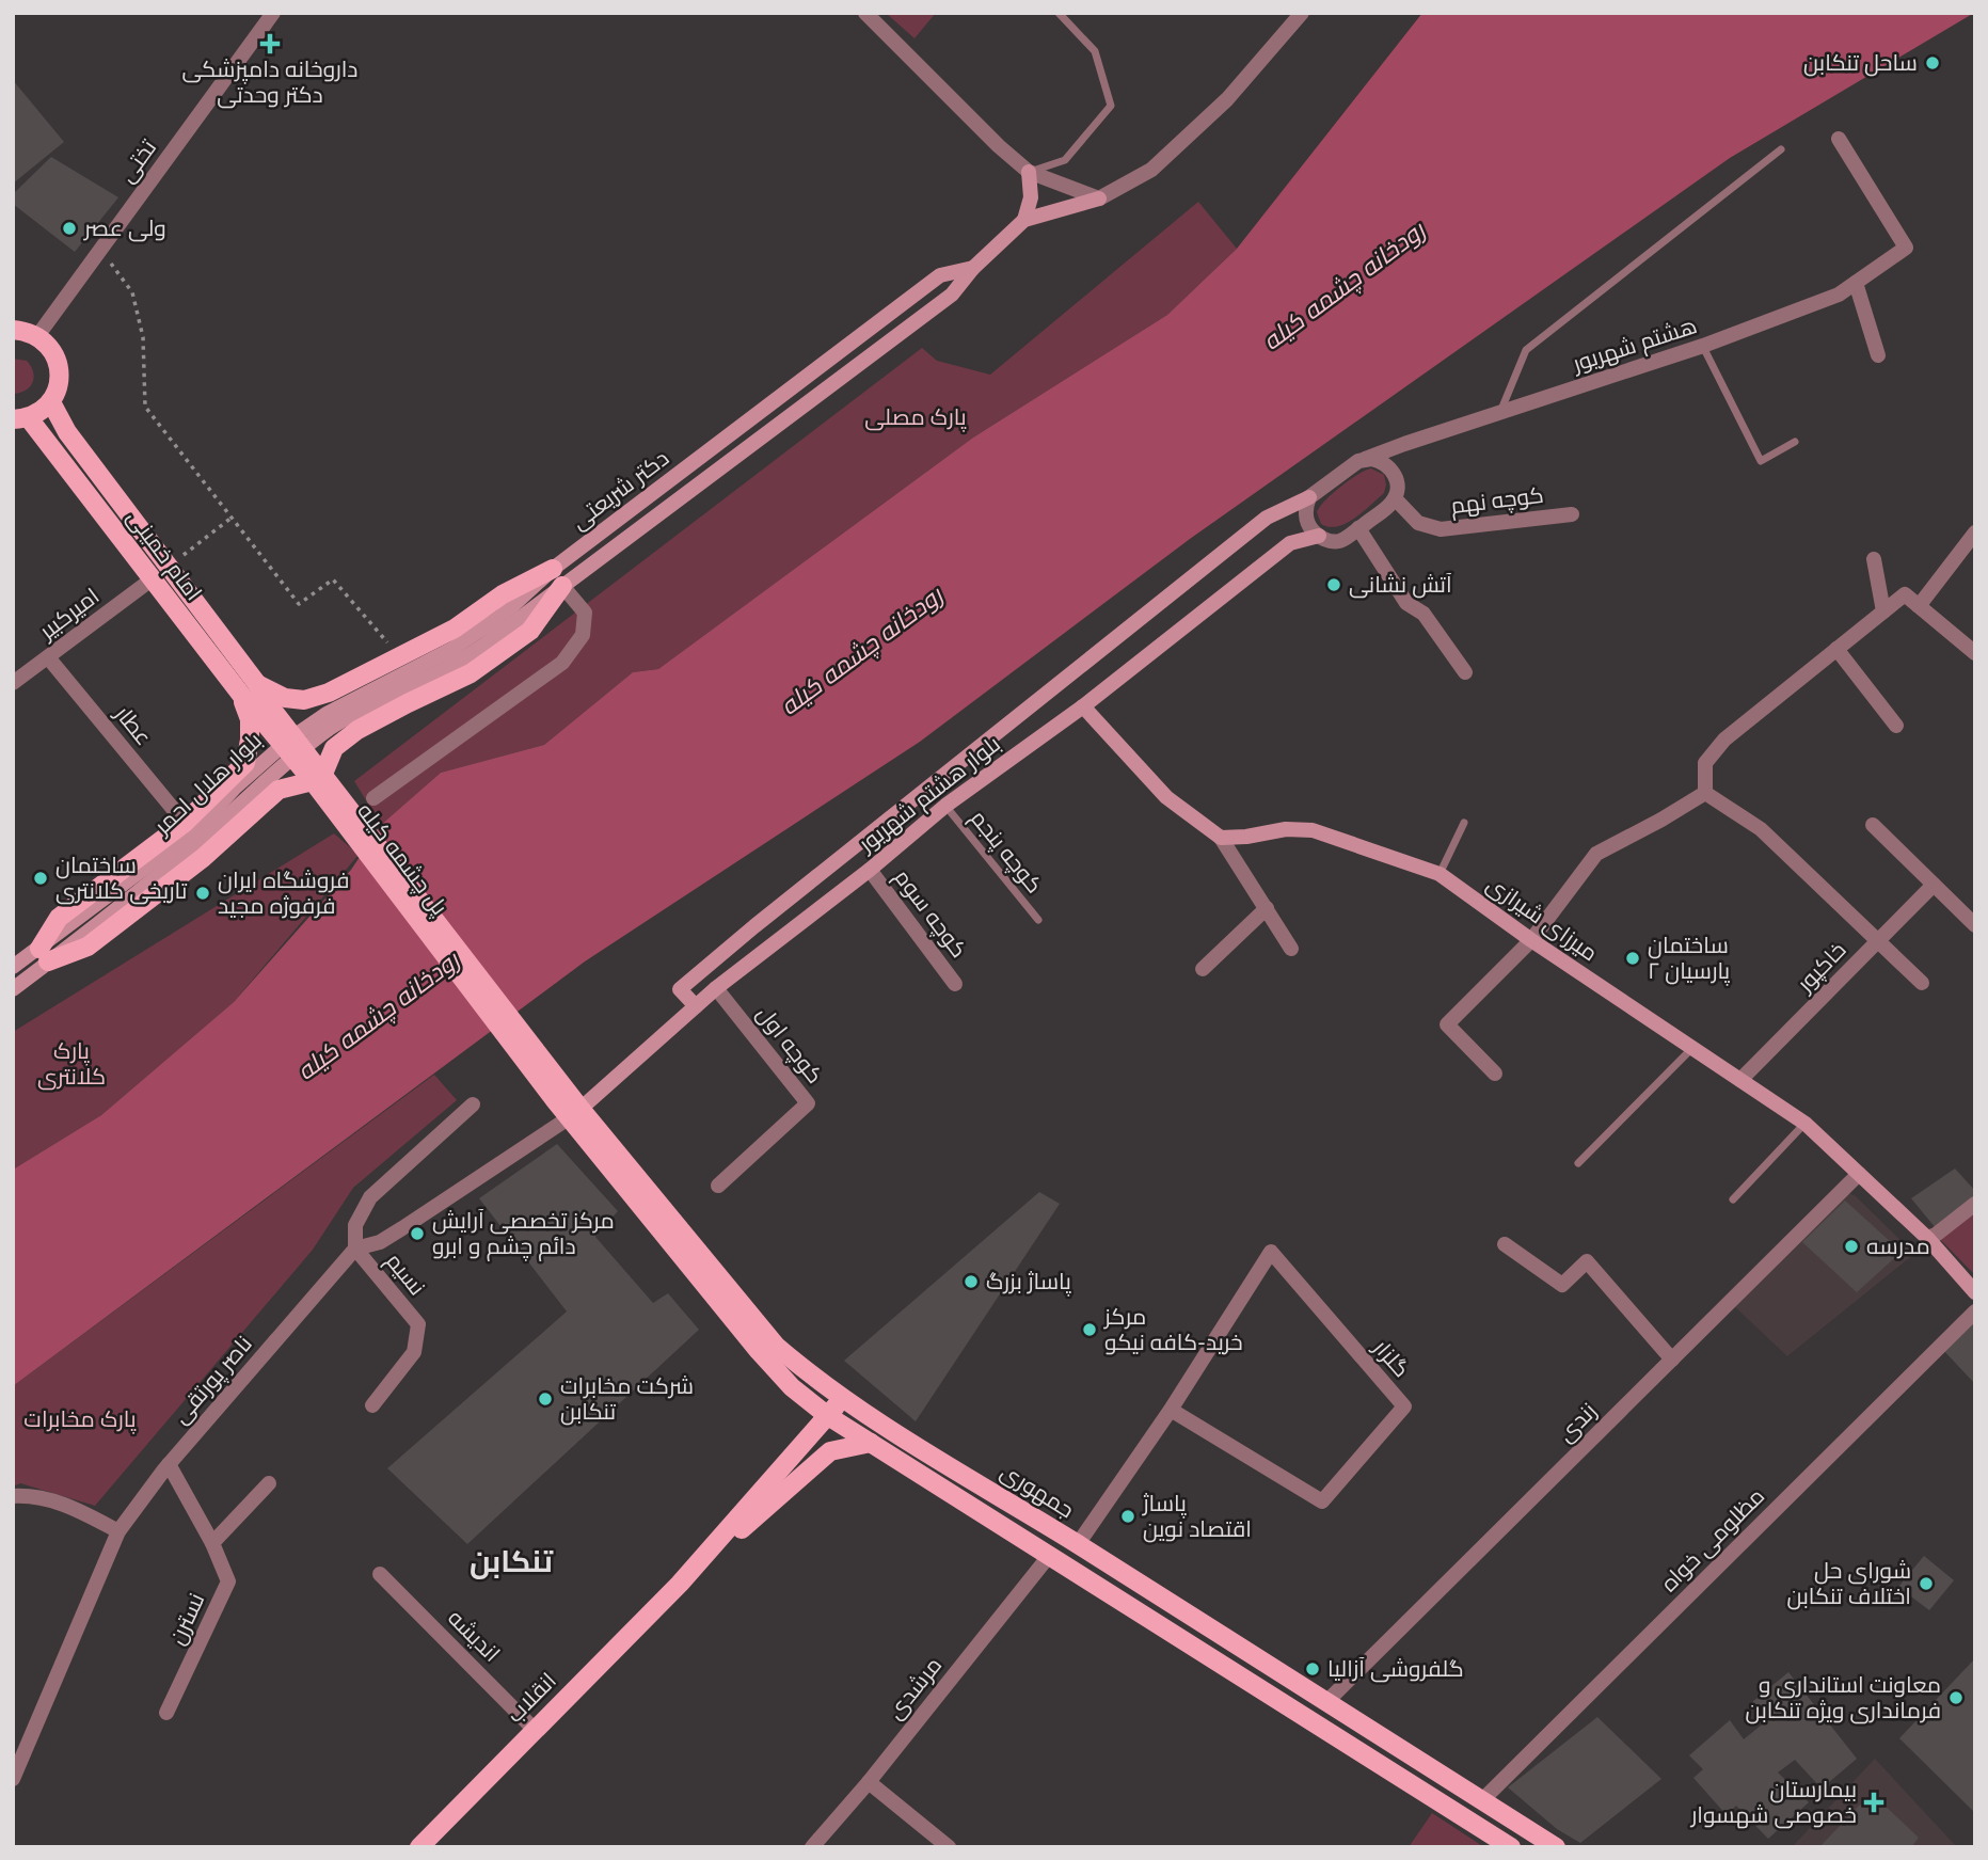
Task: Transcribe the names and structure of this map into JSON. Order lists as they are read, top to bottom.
{
  "streets": {
    "main road": [
      "امام خمینی",
      "پل چشمه کیله",
      "جمهوری",
      "انقلاب"
    ],
    "street": [
      "تختی",
      "هشتم شهریور",
      "دکتر شریعتی",
      "کوچه نهم",
      "امیرکبیر",
      "عطار",
      "بلوار هلال احمر",
      "بلوار هشتم شهریور",
      "کوچه سوم",
      "میرزای شیرازی",
      "خاکپور",
      "کوچه اول",
      "نسیم",
      "گلزار",
      "ناصر پورتقی",
      "زندی",
      "مظلومی خواه",
      "نسترن",
      "اندیشه",
      "مرشدی"
    ],
    "lane": ["کوچه پنجم"]
  },
  "crossings": [
    ["هشتم شهریور", "کوچه نهم"],
    ["هشتم شهریور", "بلوار هشتم شهریور"],
    ["دکتر شریعتی", "بلوار هلال احمر"],
    ["کوچه نهم", "بلوار هشتم شهریور"],
    ["امام خمینی", "امیرکبیر"],
    ["امام خمینی", "پل چشمه کیله"],
    ["امیرکبیر", "عطار"],
    ["بلوار هشتم شهریور", "کوچه پنجم"],
    ["بلوار هشتم شهریور", "کوچه سوم"],
    ["بلوار هشتم شهریور", "کوچه اول"],
    ["بلوار هشتم شهریور", "ناصر پورتقی"],
    ["بلوار هشتم شهریور", "جمهوری"],
    ["پل چشمه کیله", "جمهوری"],
    ["میرزای شیرازی", "خاکپور"],
    ["میرزای شیرازی", "زندی"],
    ["نسیم", "ناصر پورتقی"],
    ["گلزار", "جمهوری"],
    ["ناصر پورتقی", "جمهوری"],
    ["ناصر پورتقی", "نسترن"],
    ["زندی", "جمهوری"],
    ["جمهوری", "مظلومی خواه"],
    ["جمهوری", "مرشدی"],
    ["جمهوری", "انقلاب"],
    ["اندیشه", "انقلاب"]
  ],
  "districts": ["تنکابن"],
  "water": ["رودخانه چشمه کیله"],
  "parks": ["پارک مصلی", "پارک کلانتری", "پارک مخابرات"],
  "places": {
    "health": ["داروخانه دامپزشکی دکتر وحدتی", "بیمارستان خصوصی شهسوار"],
    "other": [
      "ساحل تنکابن",
      "ولی عصر",
      "آتش نشانی",
      "ساختمان تاریخی کلانتری",
      "فروشگاه ایران فرفوژه مجید",
      "ساختمان پارسیان ۲",
      "مرکز تخصصی آرایش دائم چشم و ابرو",
      "مدرسه",
      "پاساژ بزرگ",
      "مرکز خرید-کافه نیکو",
      "شرکت مخابرات تنکابن",
      "پاساژ اقتصاد نوین",
      "شورای حل اختلاف تنکابن",
      "گلفروشی آزالیا",
      "معاونت استانداری و فرمانداری ویژه تنکابن"
    ]
  }
}
